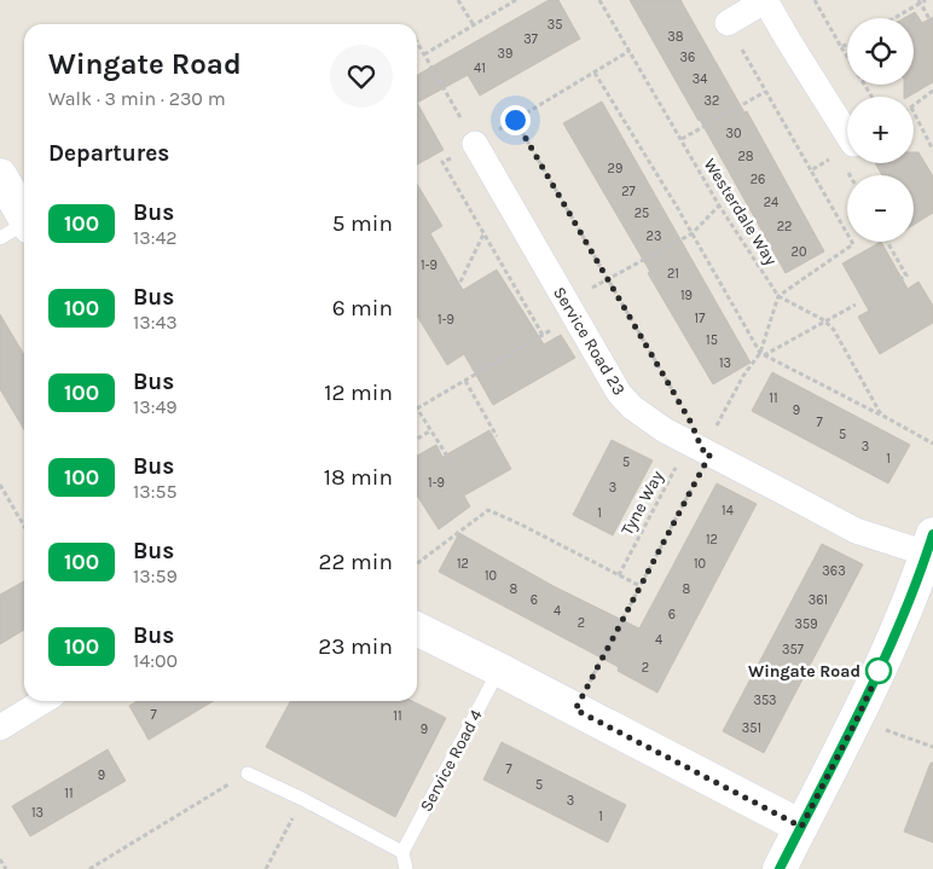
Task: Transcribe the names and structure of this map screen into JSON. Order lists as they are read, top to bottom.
{
  "streets": {
    "street": ["Service Road 23"],
    "lane": ["Service Road 4"],
    "path": ["Westerdale Way", "Tyne Way"]
  },
  "crossings": [
    ["Service Road 23", "Tyne Way"]
  ],
  "places": ["Wingate Road"],
  "lines": ["bus line 100"],
  "house_numbers": [
    "35",
    "38",
    "37",
    "39",
    "36",
    "41",
    "34",
    "32",
    "30",
    "28",
    "29",
    "26",
    "27",
    "24",
    "25",
    "22",
    "23",
    "20",
    "1-9",
    "21",
    "19",
    "17",
    "1-9",
    "15",
    "13",
    "11",
    "9",
    "7",
    "5",
    "3",
    "1",
    "5",
    "1-9",
    "3",
    "14",
    "1",
    "12",
    "12",
    "10",
    "363",
    "10",
    "8",
    "8",
    "6",
    "361",
    "4",
    "6",
    "2",
    "359",
    "4",
    "357",
    "2",
    "353",
    "7",
    "11",
    "351",
    "9",
    "7",
    "9",
    "5",
    "11",
    "3",
    "13",
    "1"
  ],
  "page": {
    "map_buttons": ["+", "−"],
    "heading": [
      ["Wingate Road", "Walk · 3 min · 230 m"],
      "Departures"
    ],
    "list": [
      {
        "mark": "100",
        "name": "Bus",
        "note": "13:42",
        "value": "5 min"
      },
      {
        "mark": "100",
        "name": "Bus",
        "note": "13:43",
        "value": "6 min"
      },
      {
        "mark": "100",
        "name": "Bus",
        "note": "13:49",
        "value": "12 min"
      },
      {
        "mark": "100",
        "name": "Bus",
        "note": "13:55",
        "value": "18 min"
      },
      {
        "mark": "100",
        "name": "Bus",
        "note": "13:59",
        "value": "22 min"
      },
      {
        "mark": "100",
        "name": "Bus",
        "note": "14:00",
        "value": "23 min"
      }
    ]
  }
}
